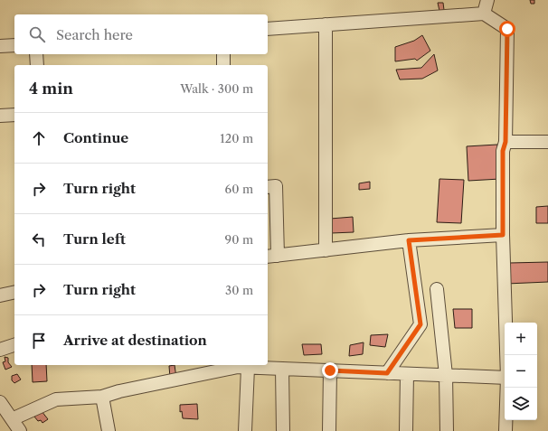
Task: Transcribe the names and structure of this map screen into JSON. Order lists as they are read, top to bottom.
{
  "page": {
    "search": "Search here",
    "heading": ["4 min", "Walk · 300 m"],
    "list": [
      ["Continue", "120 m"],
      ["Turn right", "60 m"],
      ["Turn left", "90 m"],
      ["Turn right", "30 m"],
      "Arrive at destination"
    ],
    "map_buttons": ["+", "−"]
  }
}
